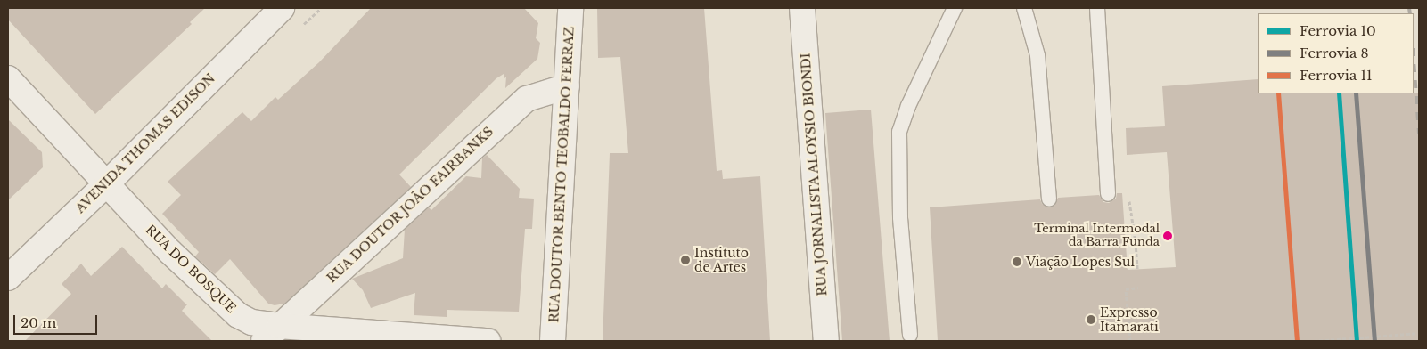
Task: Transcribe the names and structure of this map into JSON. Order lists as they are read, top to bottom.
{
  "streets": {
    "street": [
      "AVENIDA THOMAS EDISON",
      "RUA DOUTOR BENTO TEOBALDO FERRAZ",
      "RUA JORNALISTA ALOYSIO BIONDI",
      "RUA DOUTOR JOÃO FAIRBANKS",
      "RUA DO BOSQUE"
    ]
  },
  "crossings": [
    ["AVENIDA THOMAS EDISON", "RUA DO BOSQUE"],
    ["RUA DOUTOR BENTO TEOBALDO FERRAZ", "RUA DOUTOR JOÃO FAIRBANKS"],
    ["RUA DOUTOR JOÃO FAIRBANKS", "RUA DO BOSQUE"]
  ],
  "places": [
    "Terminal Intermodal da Barra Funda",
    "Instituto de Artes",
    "Viação Lopes Sul",
    "Expresso Itamarati"
  ],
  "lines": ["rail line 10", "rail line 8", "rail line 11"],
  "legend": ["Ferrovia 10", "Ferrovia 8", "Ferrovia 11"],
  "scale_bar": "20 m"
}
